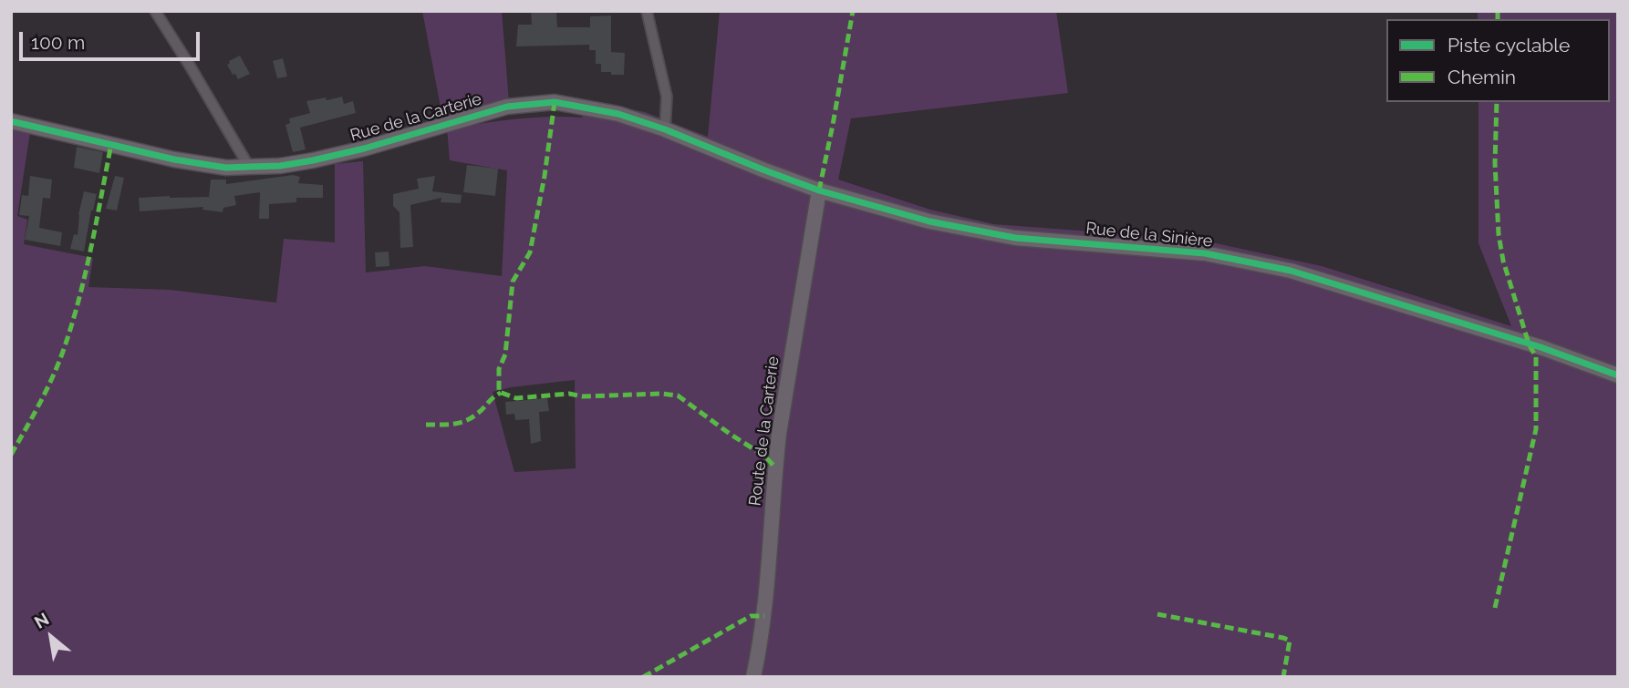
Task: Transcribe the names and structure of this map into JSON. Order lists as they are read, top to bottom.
{
  "streets": {
    "street": ["Rue de la Carterie", "Rue de la Sinière", "Route de la Carterie"]
  },
  "crossings": [
    ["Rue de la Carterie", "Rue de la Sinière"],
    ["Rue de la Carterie", "Route de la Carterie"],
    ["Rue de la Sinière", "Route de la Carterie"]
  ],
  "legend": ["Piste cyclable", "Chemin"],
  "scale_bar": "100 m",
  "north": "top left"
}
